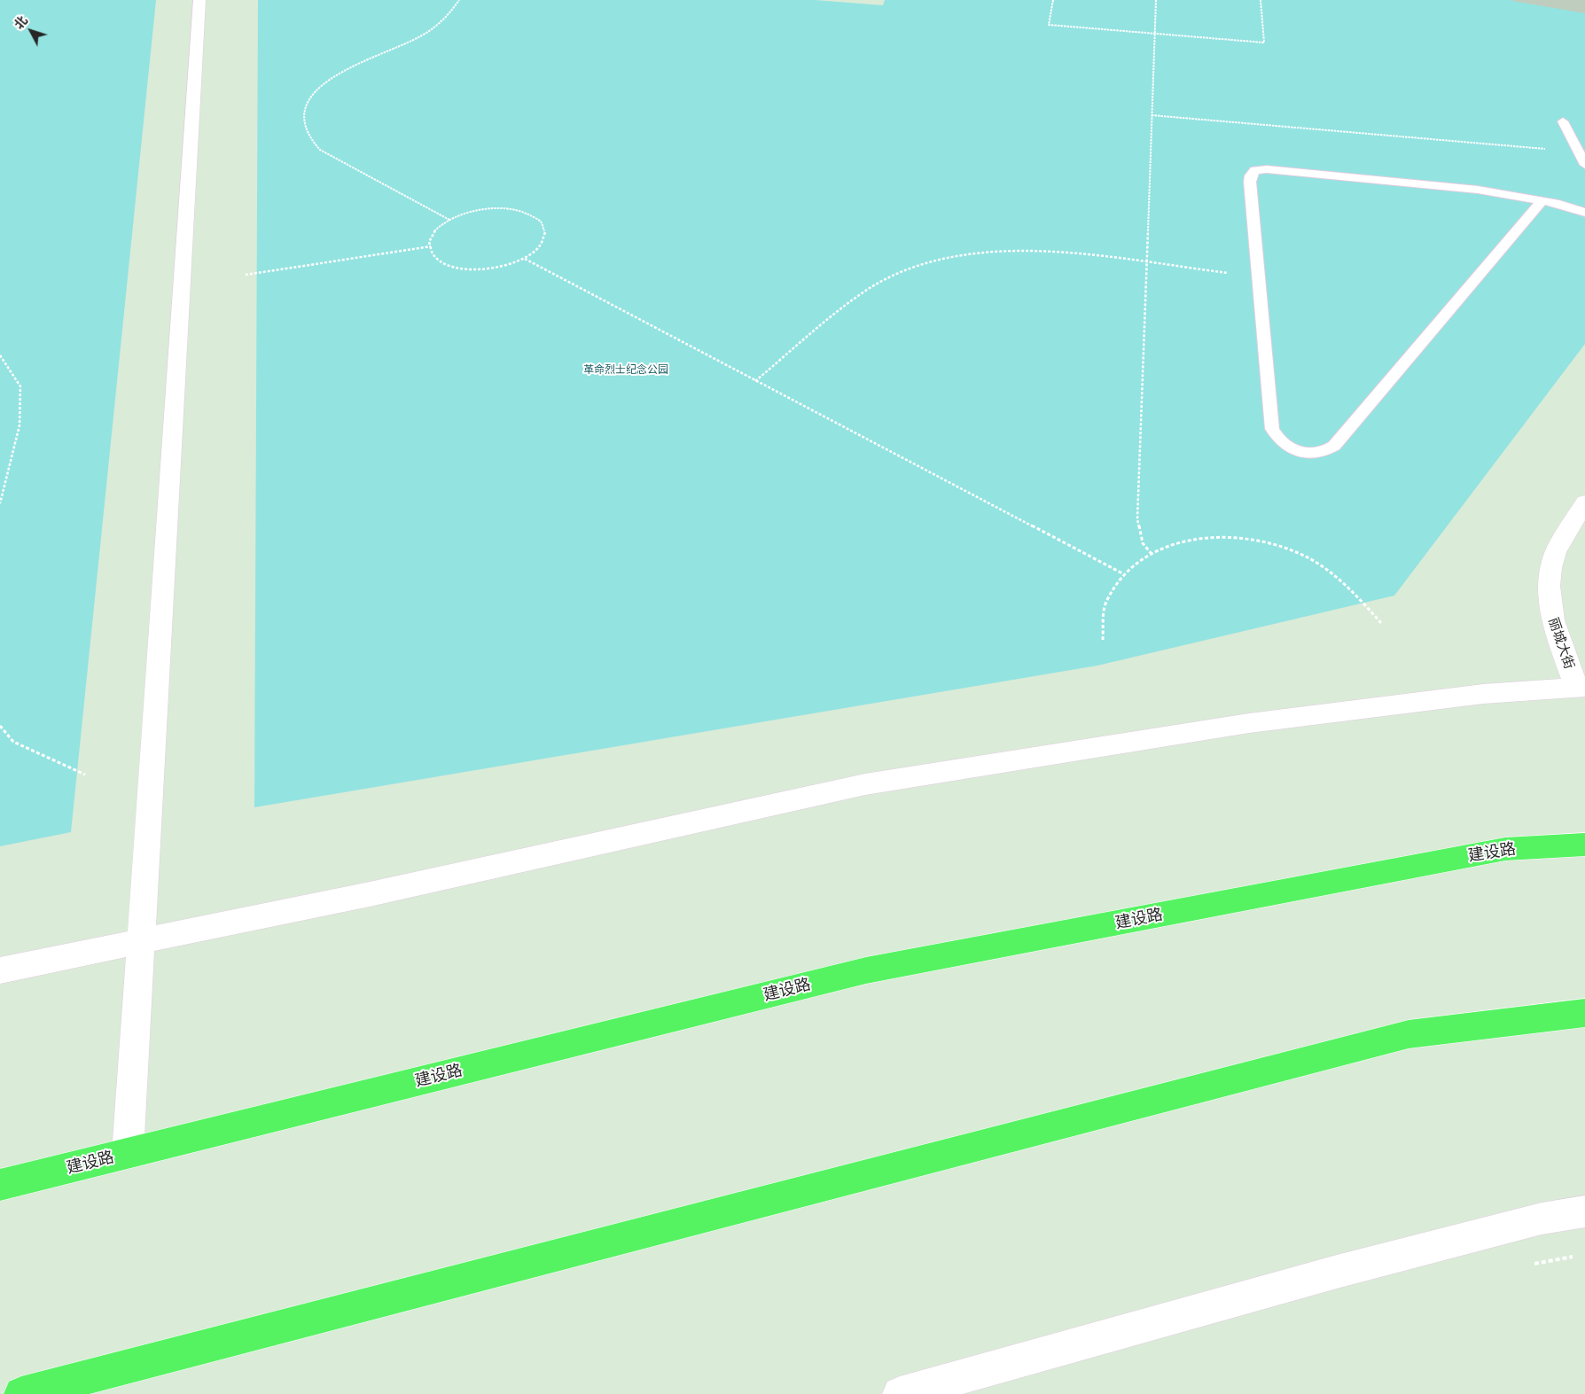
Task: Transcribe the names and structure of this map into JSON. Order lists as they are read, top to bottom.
{
  "streets": {
    "main road": ["建设路"],
    "street": ["丽城大街"]
  },
  "parks": ["革命烈士纪念公园"],
  "north": "top left"
}
